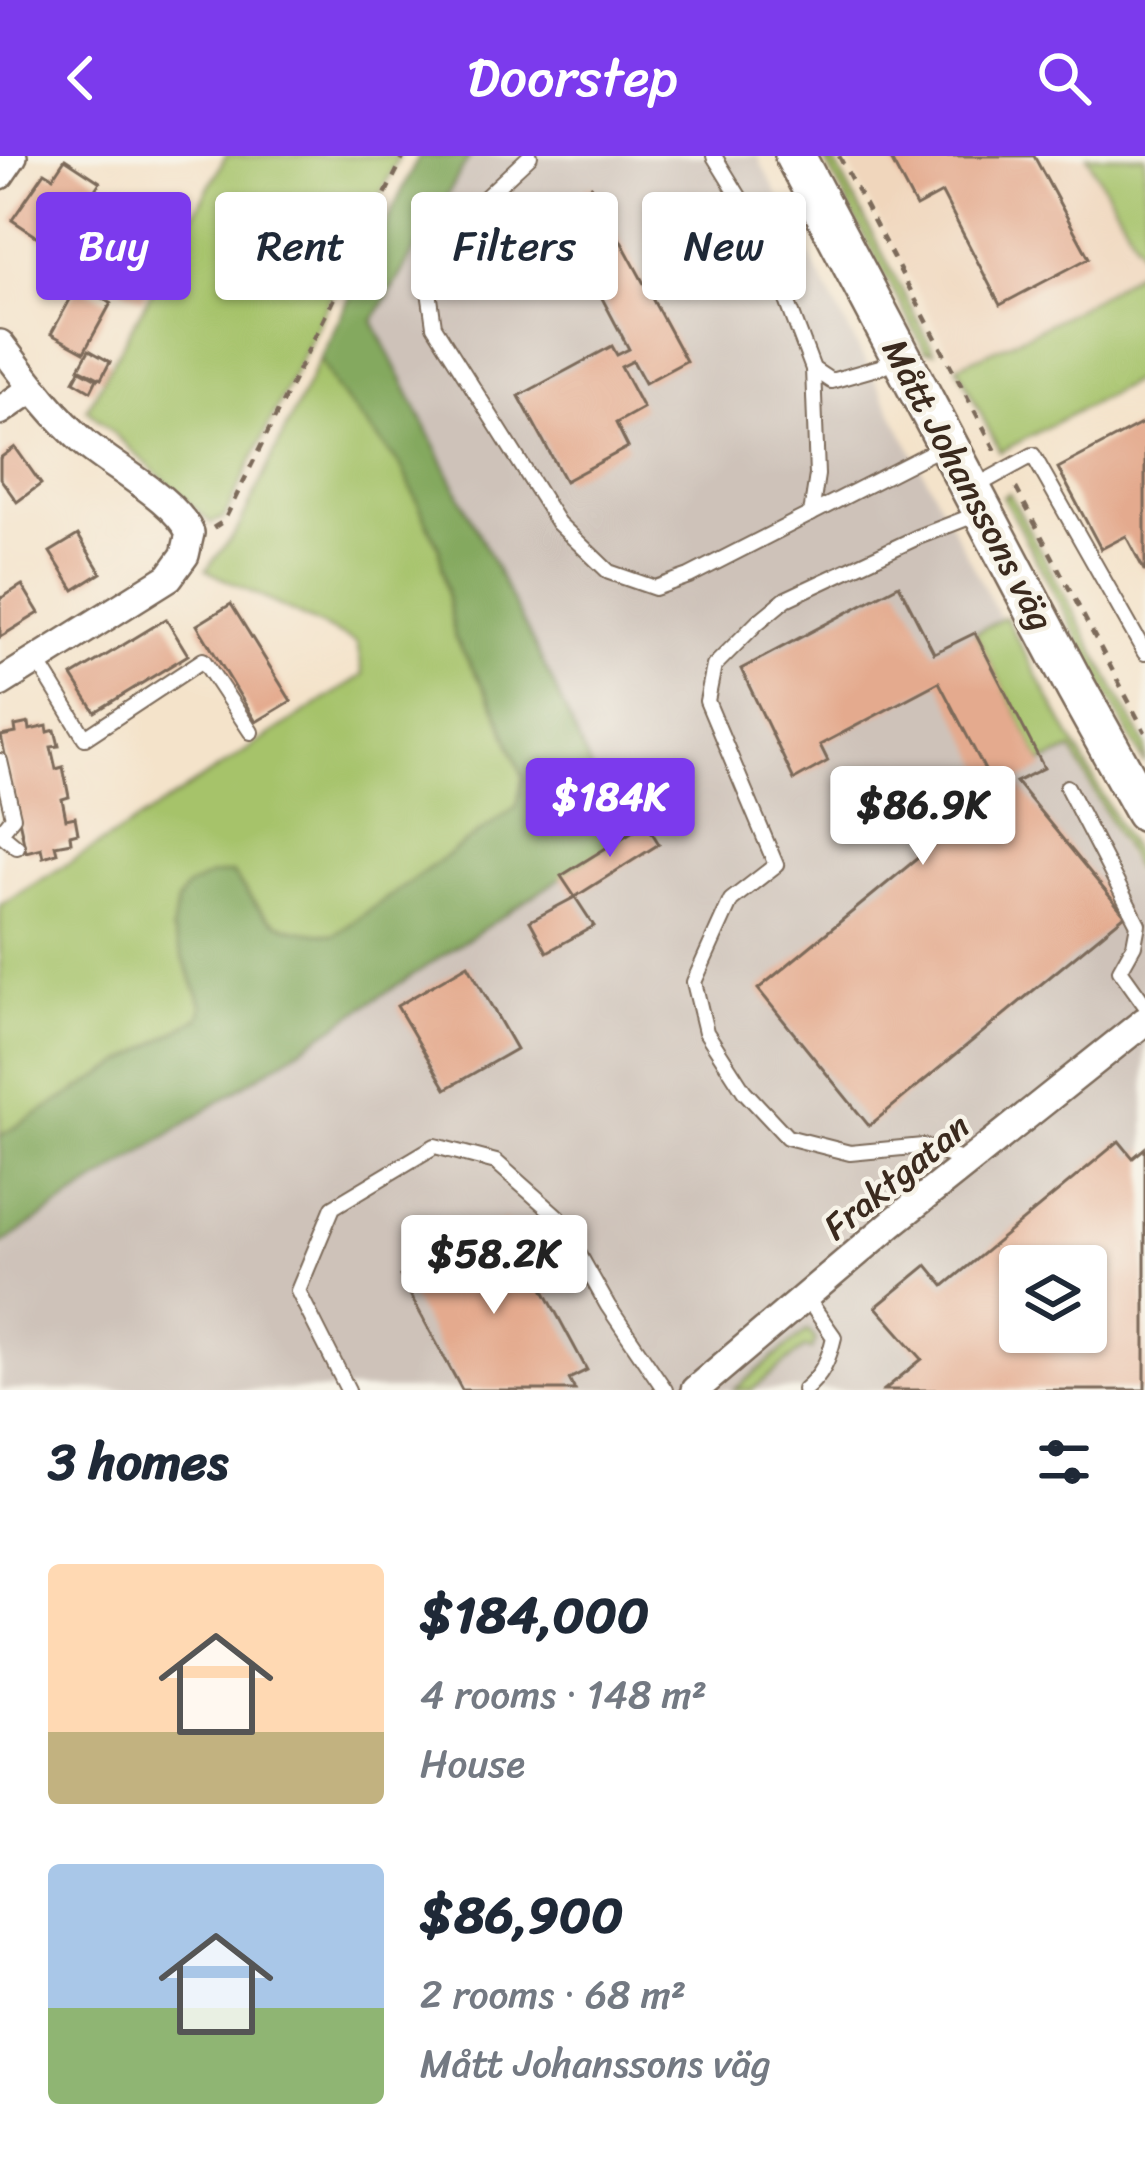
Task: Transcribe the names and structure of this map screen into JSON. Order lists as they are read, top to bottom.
{
  "streets": {
    "street": ["Mått Johanssons väg", "Fraktgatan"]
  },
  "page": {
    "header": "Doorstep",
    "chip": [
      "Buy",
      "Rent",
      "Filters",
      "New"
    ],
    "price": ["$184K", "$86.9K", "$58.2K"],
    "heading": "3 homes",
    "list": [
      {
        "name": "$184,000",
        "note": "4 rooms · 148 m² · House"
      },
      {
        "name": "$86,900",
        "note": "2 rooms · 68 m² · Mått Johanssons väg"
      }
    ]
  }
}
